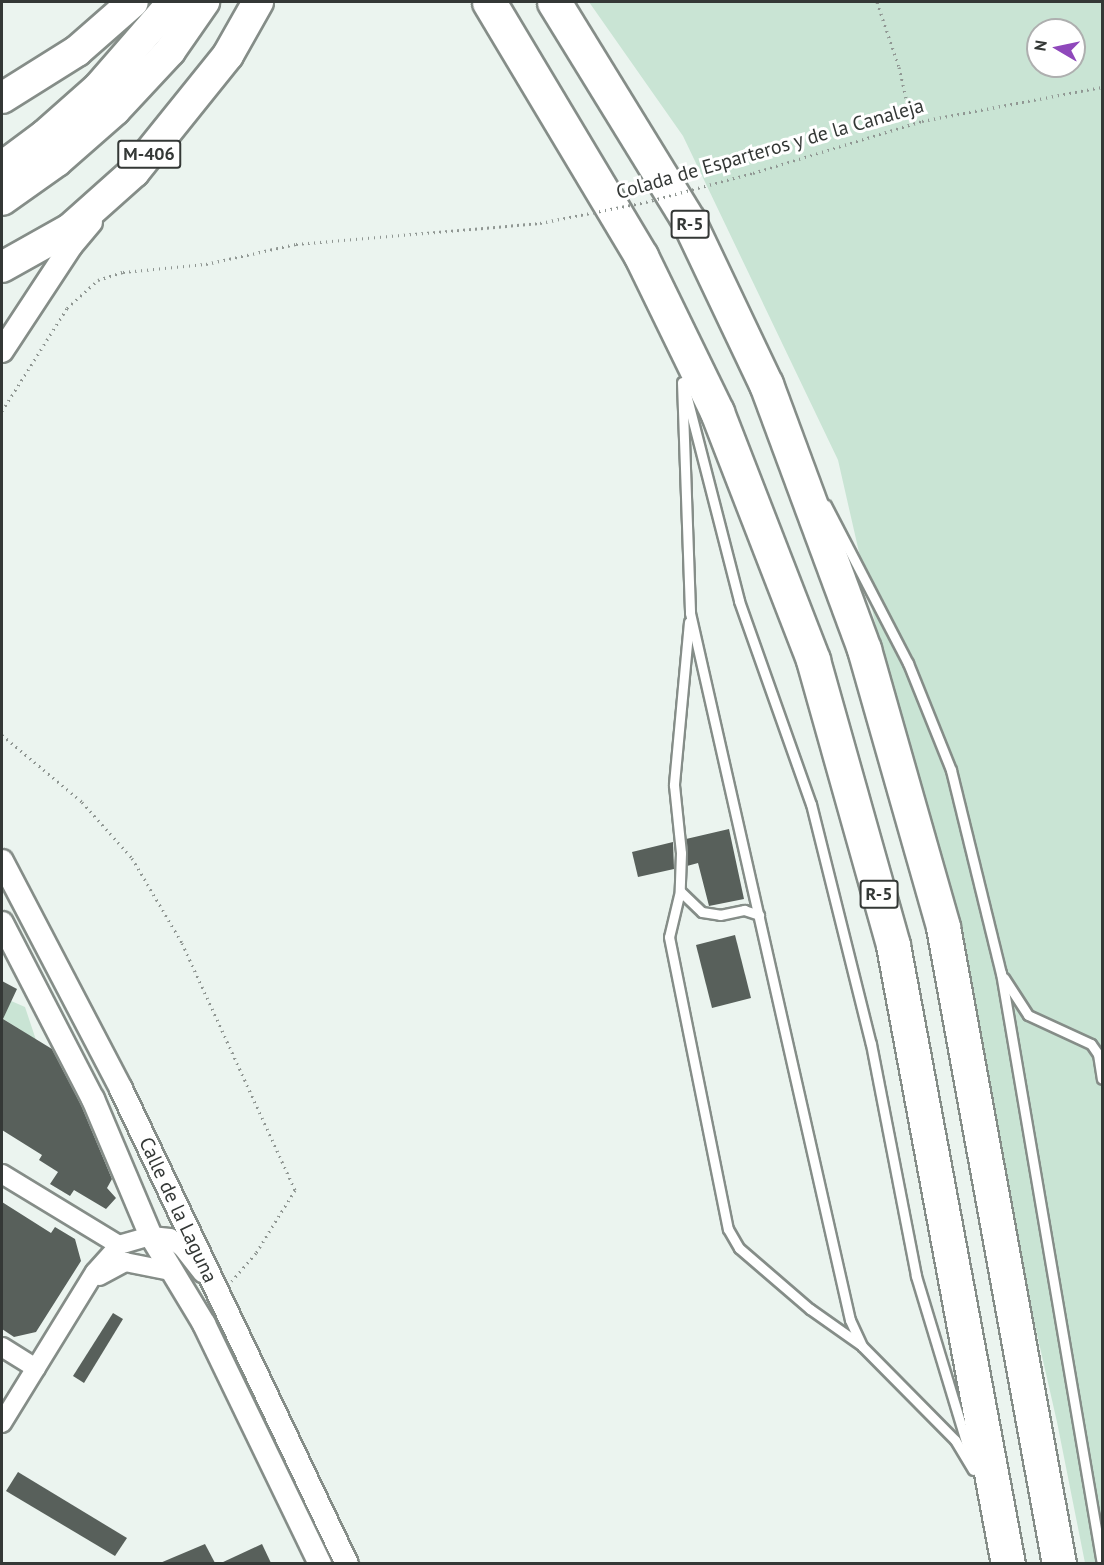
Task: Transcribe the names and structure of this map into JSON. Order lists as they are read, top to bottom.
{
  "streets": {
    "highway": ["M-406", "R-5"],
    "street": ["Calle de la Laguna"],
    "path": ["Colada de Esparteros y de la Canaleja"]
  },
  "north": "left"
}
